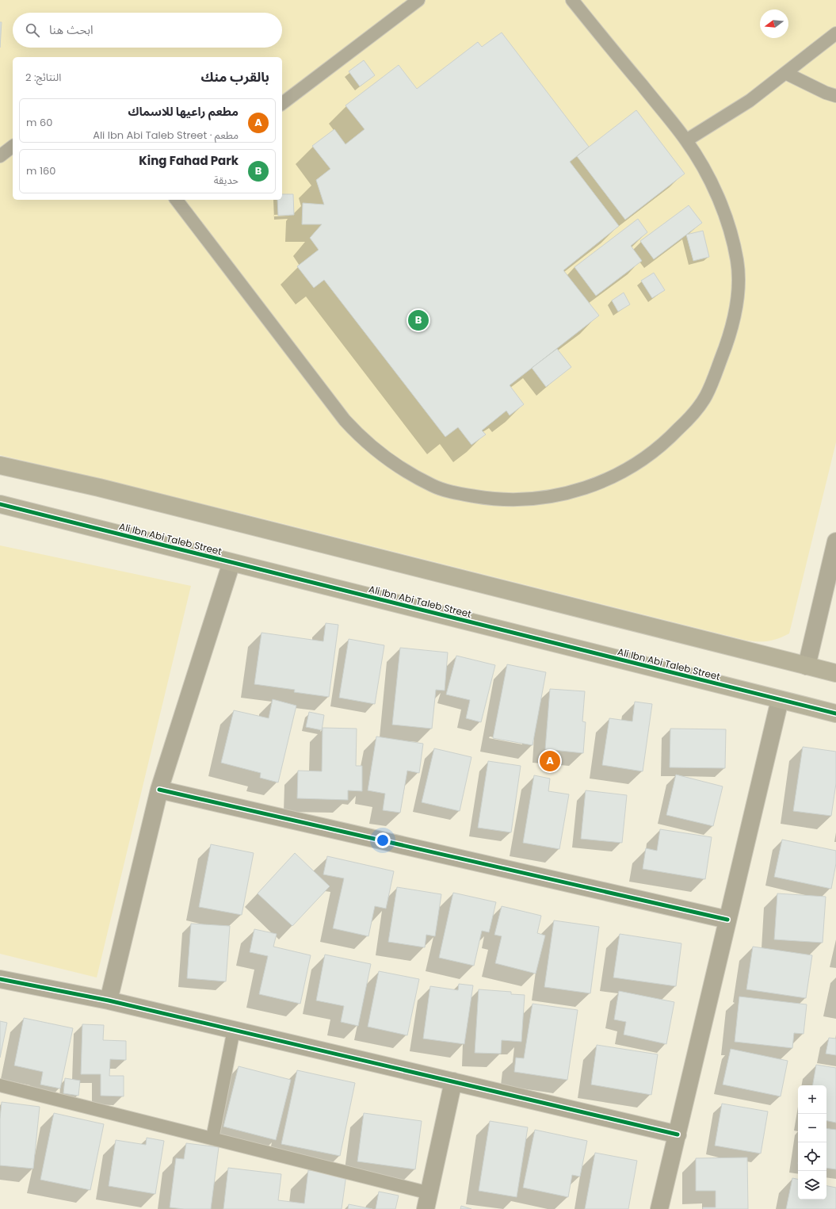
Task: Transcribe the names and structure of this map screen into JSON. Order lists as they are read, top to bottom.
{
  "streets": {
    "street": ["Ali Ibn Abi Taleb Street"]
  },
  "north": "left",
  "page": {
    "search": "ابحث هنا",
    "heading": ["بالقرب منك", "النتائج: 2"],
    "list": [
      {
        "mark": "A",
        "name": "مطعم راعيها للاسماك",
        "note": "مطعم · Ali Ibn Abi Taleb Street",
        "value": "60 m"
      },
      {
        "mark": "B",
        "name": "King Fahad Park",
        "note": "حديقة",
        "value": "160 m"
      }
    ],
    "pins": ["B", "A"],
    "map_buttons": ["+", "−"]
  }
}
